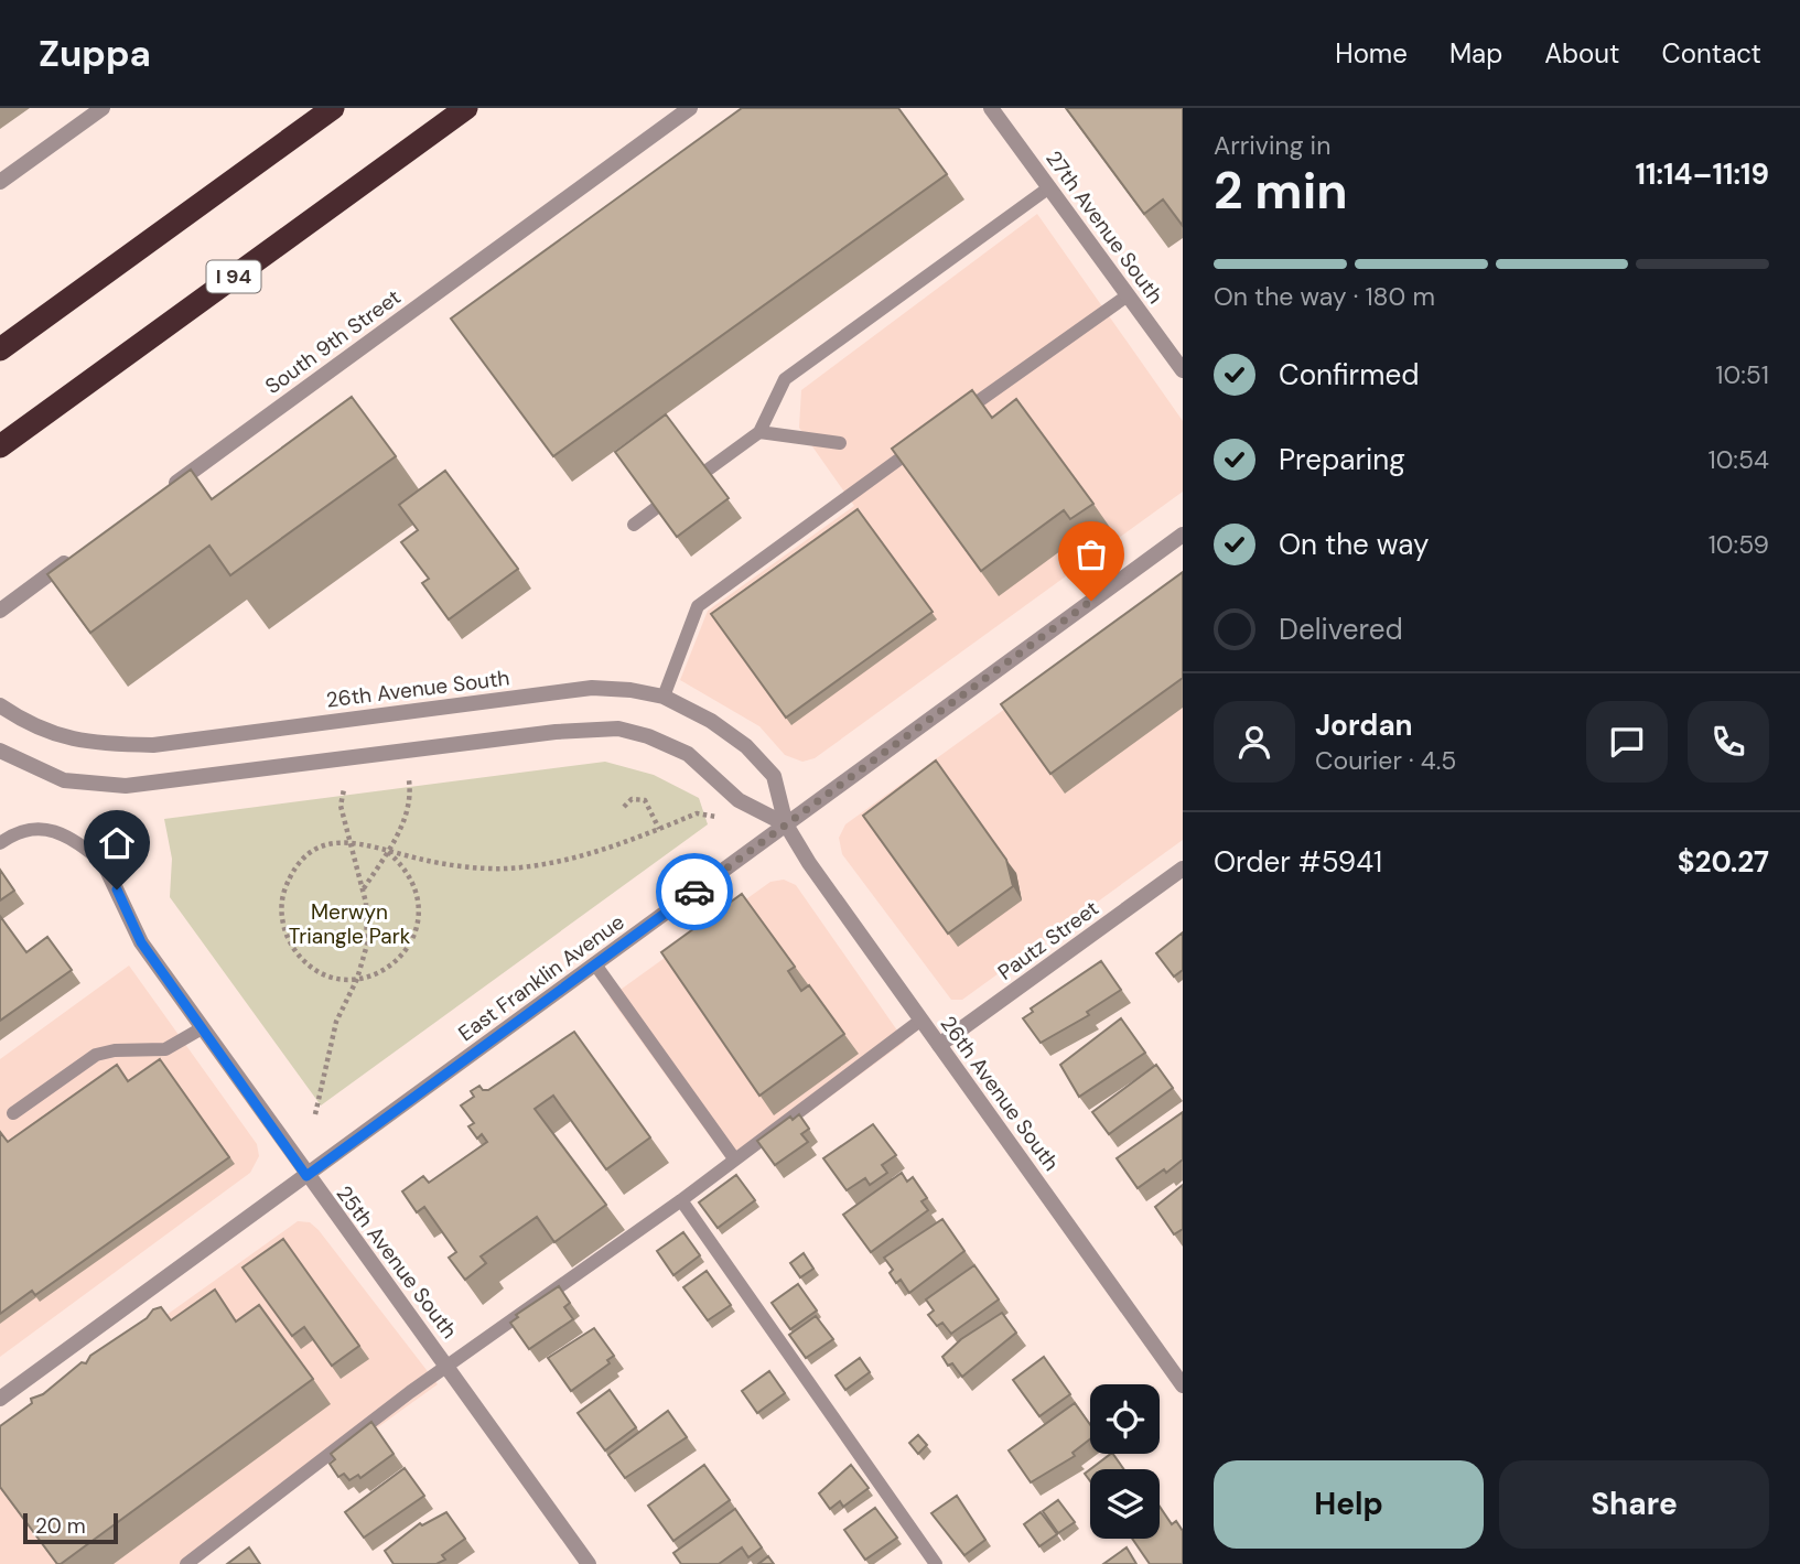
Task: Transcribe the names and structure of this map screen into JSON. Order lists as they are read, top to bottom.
{
  "streets": {
    "highway": ["I 94"],
    "street": [
      "27th Avenue South",
      "South 9th Street",
      "26th Avenue South",
      "Pautz Street",
      "East Franklin Avenue",
      "25th Avenue South"
    ]
  },
  "crossings": [
    ["26th Avenue South", "Pautz Street"],
    ["26th Avenue South", "East Franklin Avenue"],
    ["East Franklin Avenue", "25th Avenue South"]
  ],
  "parks": ["Merwyn Triangle Park"],
  "scale_bar": "20 m",
  "page": {
    "header": "Zuppa",
    "nav": [
      "Home",
      "Map",
      "About",
      "Contact"
    ],
    "heading": ["2 min", "Arriving in", "11:14–11:19"],
    "panel": [
      "Jordan",
      "Courier · 4.5",
      "Order #5941",
      "$20.27"
    ],
    "bar": "On the way · 180 m",
    "list": [
      ["Confirmed", "10:51"],
      ["Preparing", "10:54"],
      ["On the way", "10:59"],
      "Delivered"
    ],
    "buttons": ["Help", "Share"],
    "scale": "20 m"
  }
}
